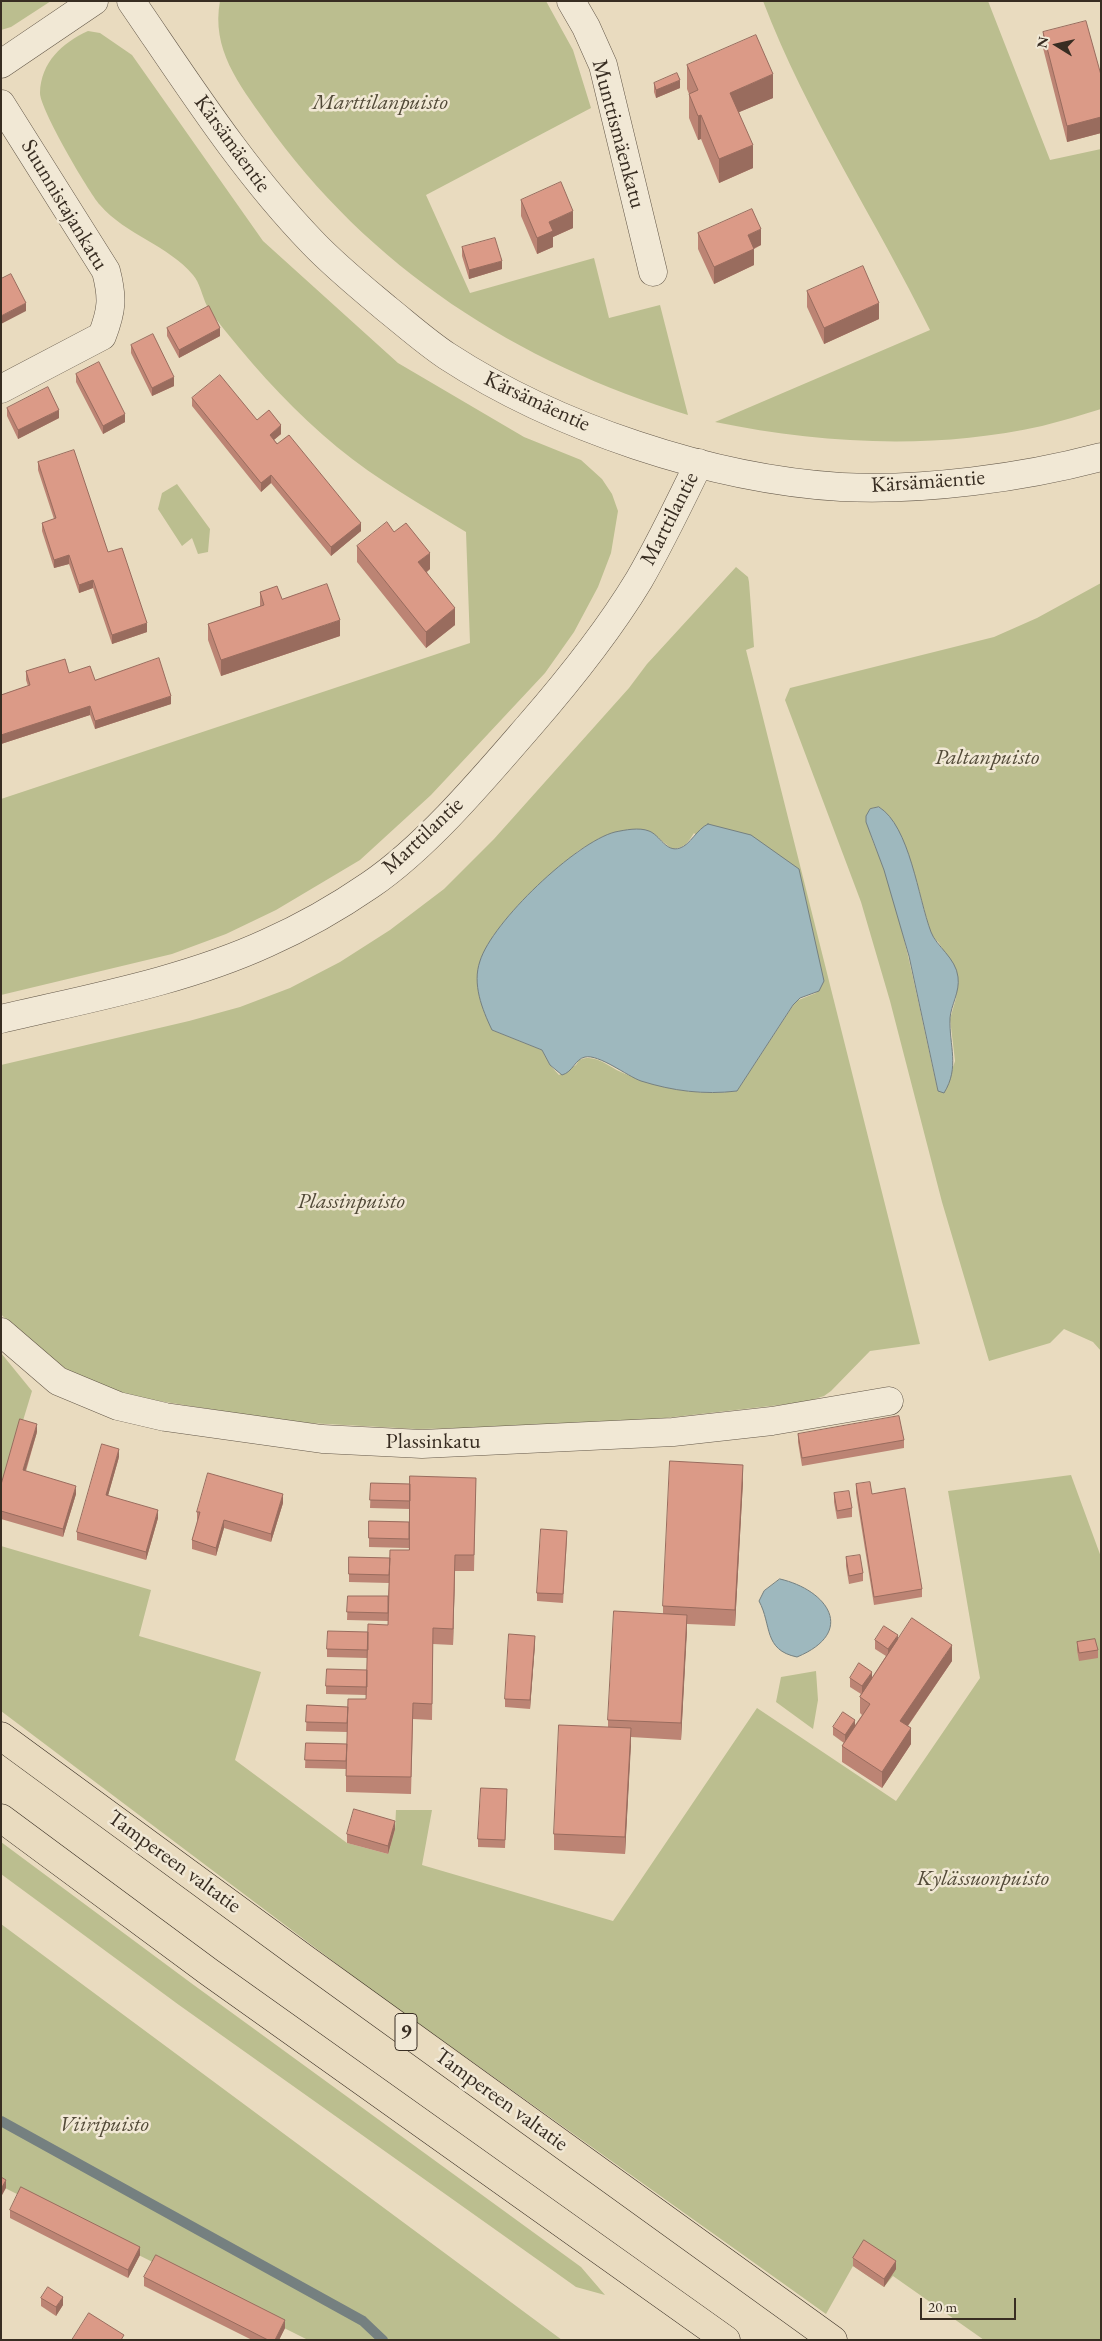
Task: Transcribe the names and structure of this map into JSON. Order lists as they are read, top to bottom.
{
  "streets": {
    "highway": ["Tampereen valtatie", "9"],
    "street": [
      "Munttismäenkatu",
      "Kärsämäentie",
      "Suunnistajankatu",
      "Marttilantie",
      "Plassinkatu"
    ]
  },
  "crossings": [
    ["Kärsämäentie", "Marttilantie"]
  ],
  "parks": [
    "Marttilanpuisto",
    "Paltanpuisto",
    "Plassinpuisto",
    "Kylässuonpuisto",
    "Viiripuisto"
  ],
  "scale_bar": "20 m",
  "north": "left"
}
